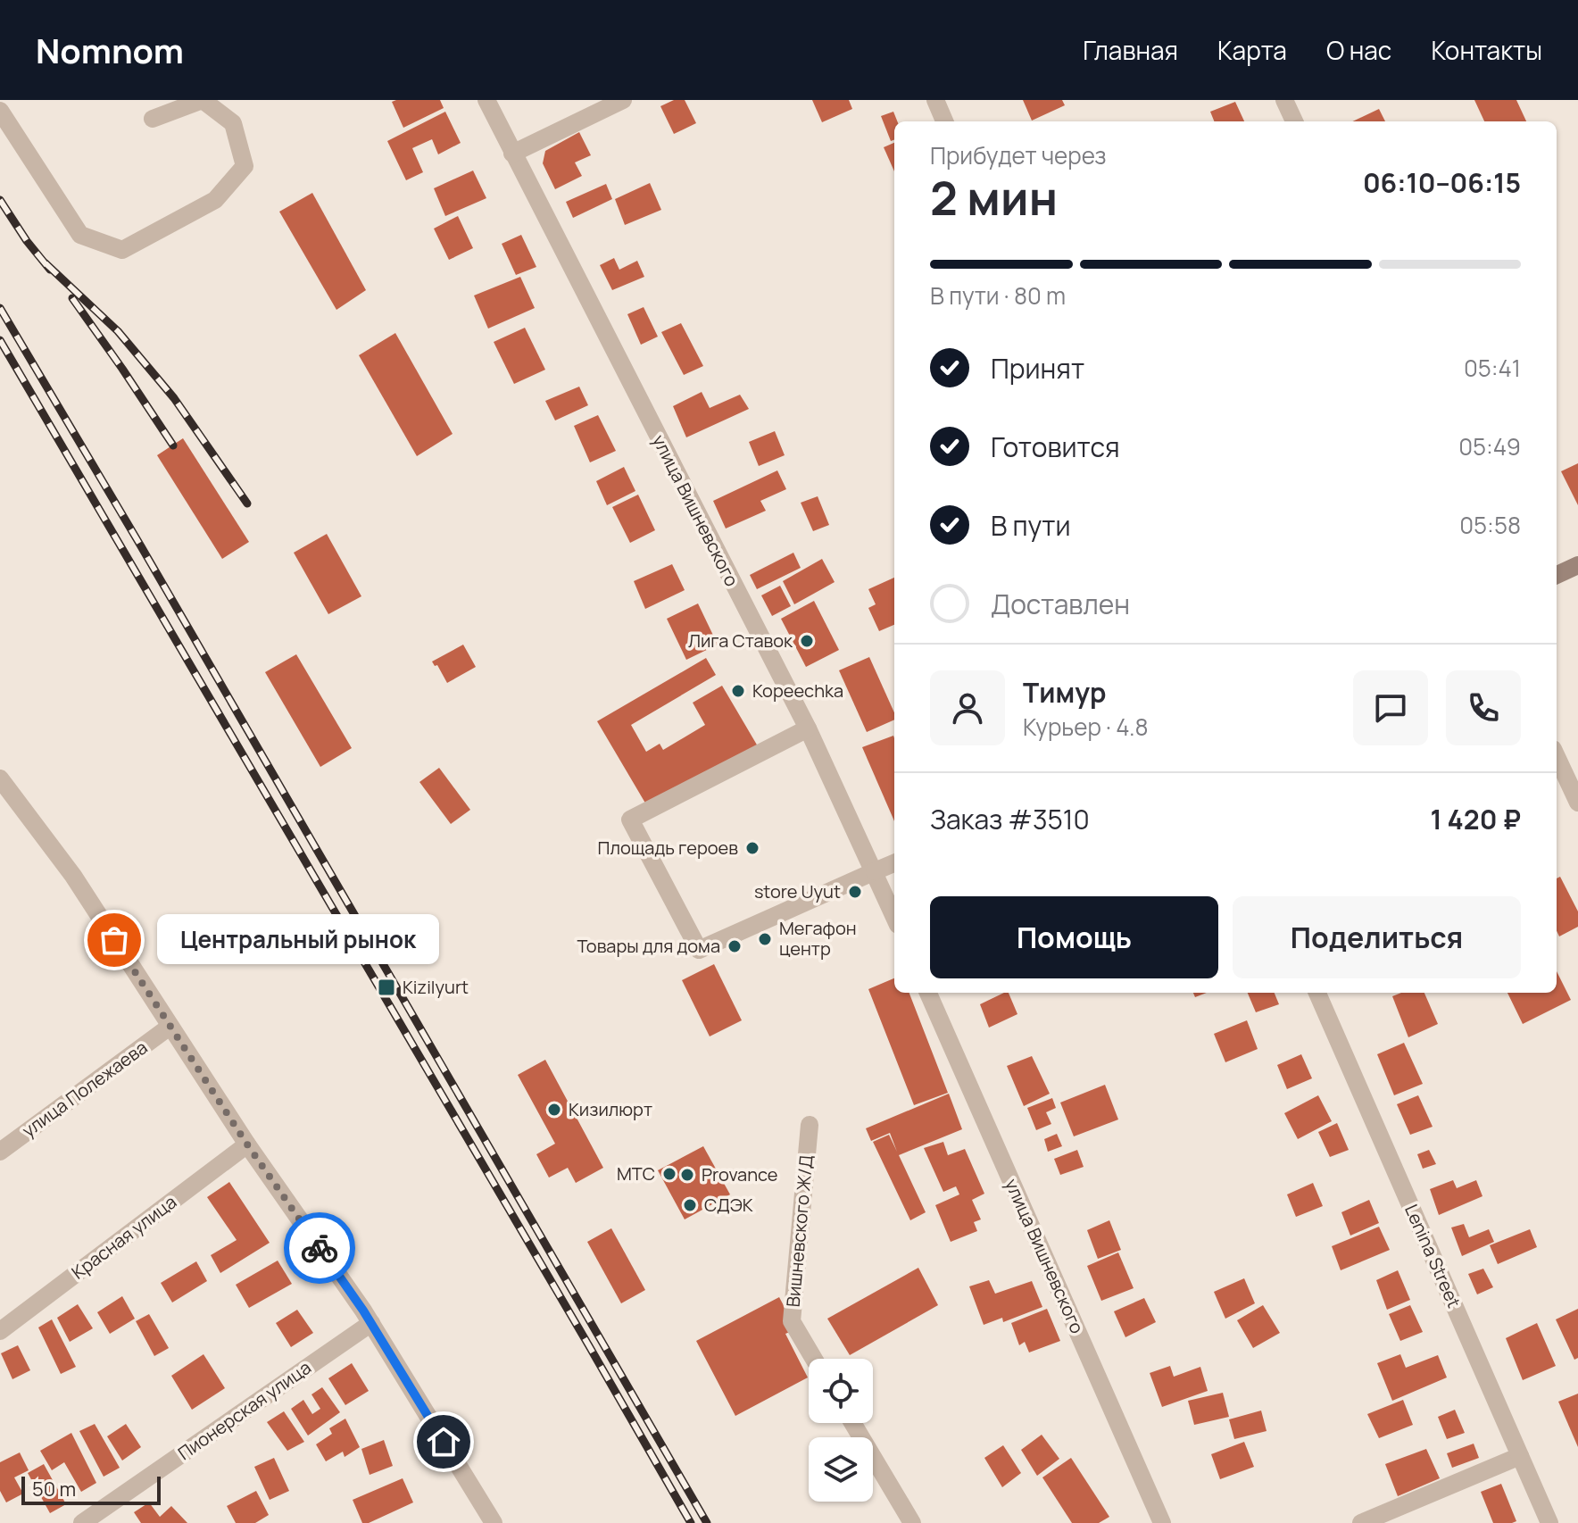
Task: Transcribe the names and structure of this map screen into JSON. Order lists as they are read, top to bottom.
{
  "streets": {
    "street": [
      "улица Вишневского",
      "улица Полежаева",
      "Вишневского Ж/Д",
      "Красная улица",
      "Lenina Street",
      "Пионерская улица"
    ]
  },
  "places": {
    "other": [
      "Лига Ставок",
      "Kopeechka",
      "Площадь героев",
      "store Uyut",
      "Мегафон центр",
      "Центральный рынок",
      "Товары для дома",
      "Кизилюрт",
      "МТС",
      "Provance",
      "СДЭК"
    ],
    "transit": ["Kizilyurt"]
  },
  "scale_bar": "50 m",
  "page": {
    "header": "Nomnom",
    "nav": [
      "Главная",
      "Карта",
      "О нас",
      "Контакты"
    ],
    "heading": ["2 мин", "Прибудет через", "06:10–06:15"],
    "panel": [
      "Тимур",
      "Курьер · 4.8",
      "Заказ #3510",
      "1 420 ₽"
    ],
    "bar": "В пути · 80 m",
    "list": [
      ["Принят", "05:41"],
      ["Готовится", "05:49"],
      ["В пути", "05:58"],
      "Доставлен"
    ],
    "buttons": ["Помощь", "Поделиться"],
    "bubble": "Центральный рынок",
    "scale": "50 m"
  }
}
